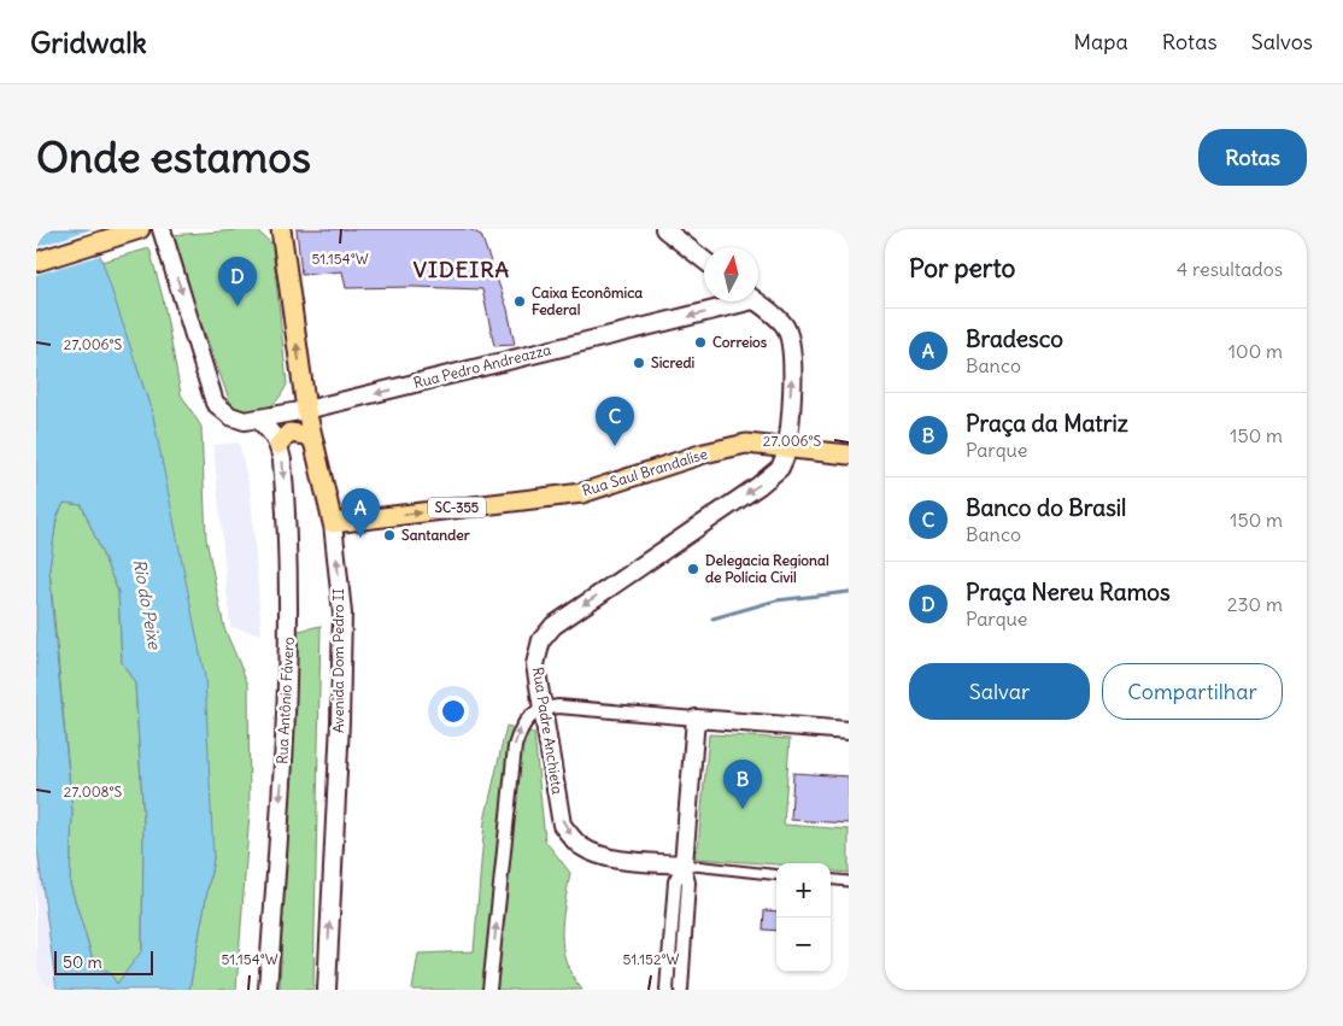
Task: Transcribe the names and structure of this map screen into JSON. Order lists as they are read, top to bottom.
{
  "streets": {
    "main road": [
      "Rua Pedro Andreazza",
      "Rua Saul Brandalise",
      "SC-355",
      "Avenida Dom Pedro II",
      "Rua Antônio Fávero",
      "Rua Padre Anchieta"
    ]
  },
  "crossings": [
    ["Rua Pedro Andreazza", "Avenida Dom Pedro II"],
    ["Rua Saul Brandalise", "Avenida Dom Pedro II"],
    ["Rua Saul Brandalise", "Rua Padre Anchieta"]
  ],
  "one_way": ["Rua Saul Brandalise", "Avenida Dom Pedro II", "Rua Antônio Fávero"],
  "districts": ["VIDEIRA"],
  "water": ["Rio do Peixe"],
  "places": [
    "Caixa Econômica Federal",
    "Correios",
    "Sicredi",
    "Santander",
    "Delegacia Regional de Polícia Civil"
  ],
  "scale_bar": "50 m",
  "north": "top",
  "page": {
    "header": "Gridwalk",
    "nav": ["Mapa", "Rotas", "Salvos"],
    "buttons": [
      "Rotas",
      ["Salvar", "Compartilhar"]
    ],
    "title": "Onde estamos",
    "heading": ["Por perto", "4 resultados"],
    "pins": [
      "D",
      "C",
      "A",
      "B"
    ],
    "list": [
      {
        "mark": "A",
        "name": "Bradesco",
        "note": "Banco",
        "value": "100 m"
      },
      {
        "mark": "B",
        "name": "Praça da Matriz",
        "note": "Parque",
        "value": "150 m"
      },
      {
        "mark": "C",
        "name": "Banco do Brasil",
        "note": "Banco",
        "value": "150 m"
      },
      {
        "mark": "D",
        "name": "Praça Nereu Ramos",
        "note": "Parque",
        "value": "230 m"
      }
    ],
    "map_buttons": ["+", "−"],
    "scale": "50 m"
  },
  "coordinates": [
    "51.154°W",
    "27.006°S",
    "27.008°S",
    "51.152°W"
  ]
}
